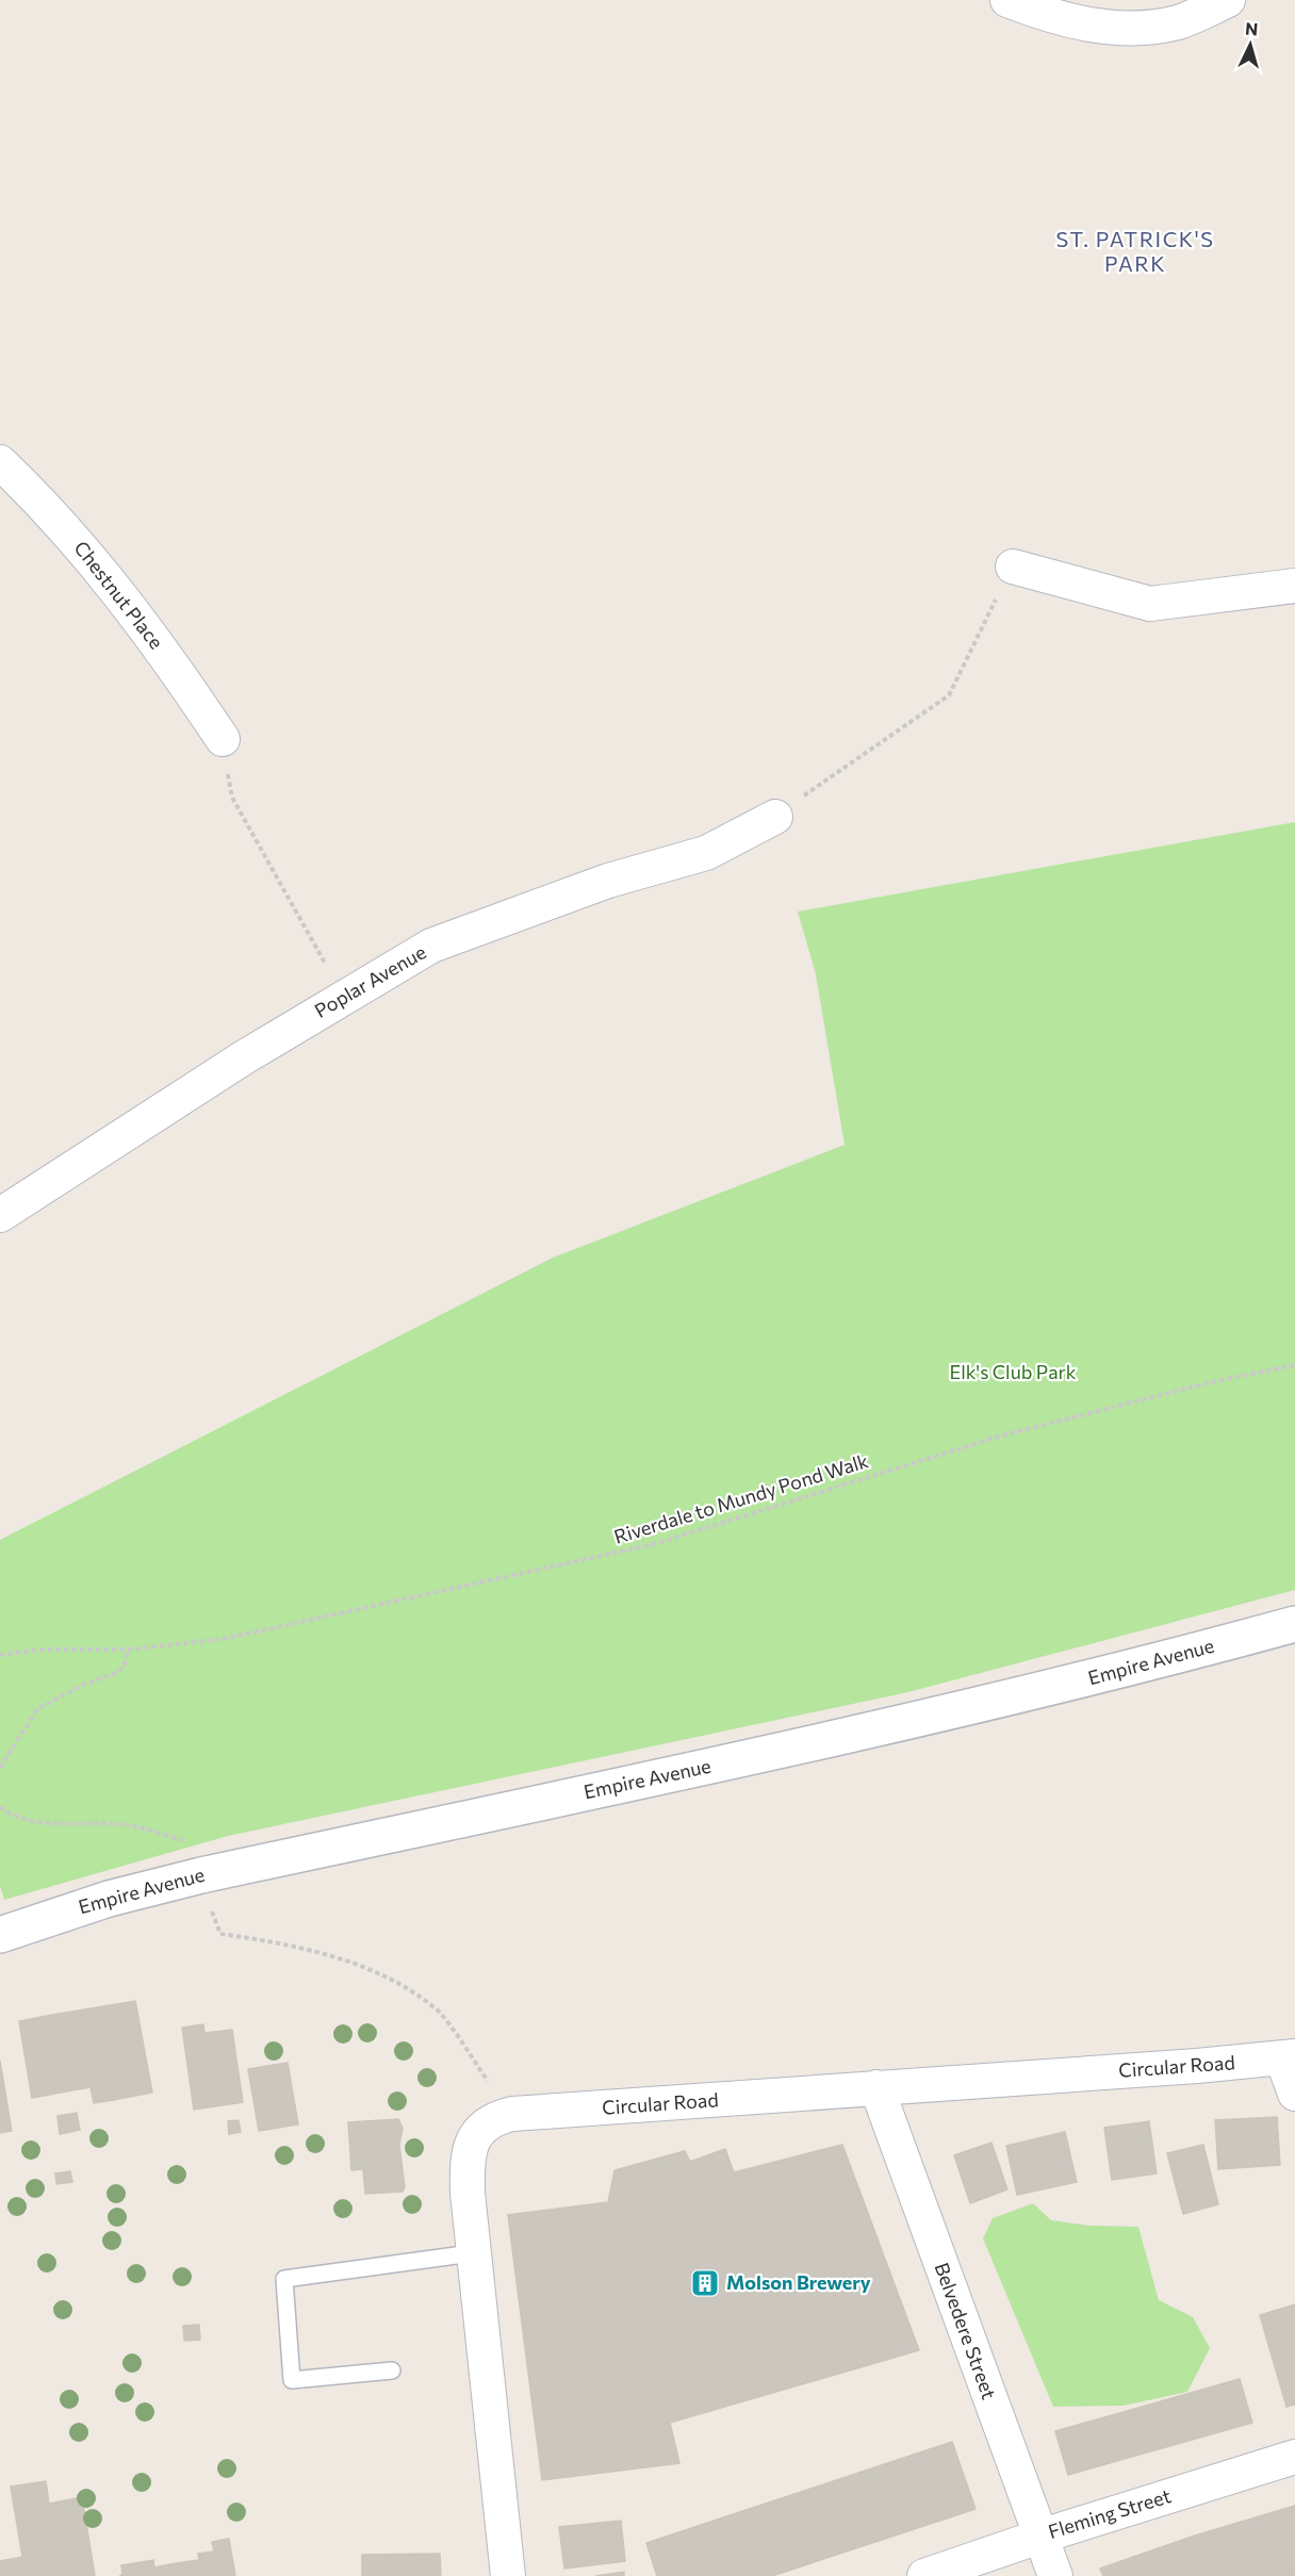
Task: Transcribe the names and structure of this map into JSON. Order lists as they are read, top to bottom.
{
  "streets": {
    "street": [
      "Chestnut Place",
      "Poplar Avenue",
      "Empire Avenue",
      "Circular Road",
      "Belvedere Street",
      "Fleming Street"
    ],
    "path": ["Riverdale to Mundy Pond Walk"]
  },
  "crossings": [
    ["Circular Road", "Belvedere Street"],
    ["Belvedere Street", "Fleming Street"]
  ],
  "districts": ["ST. PATRICK'S PARK"],
  "parks": ["Elk's Club Park"],
  "places": {
    "building": ["Molson Brewery"]
  },
  "north": "top"
}
